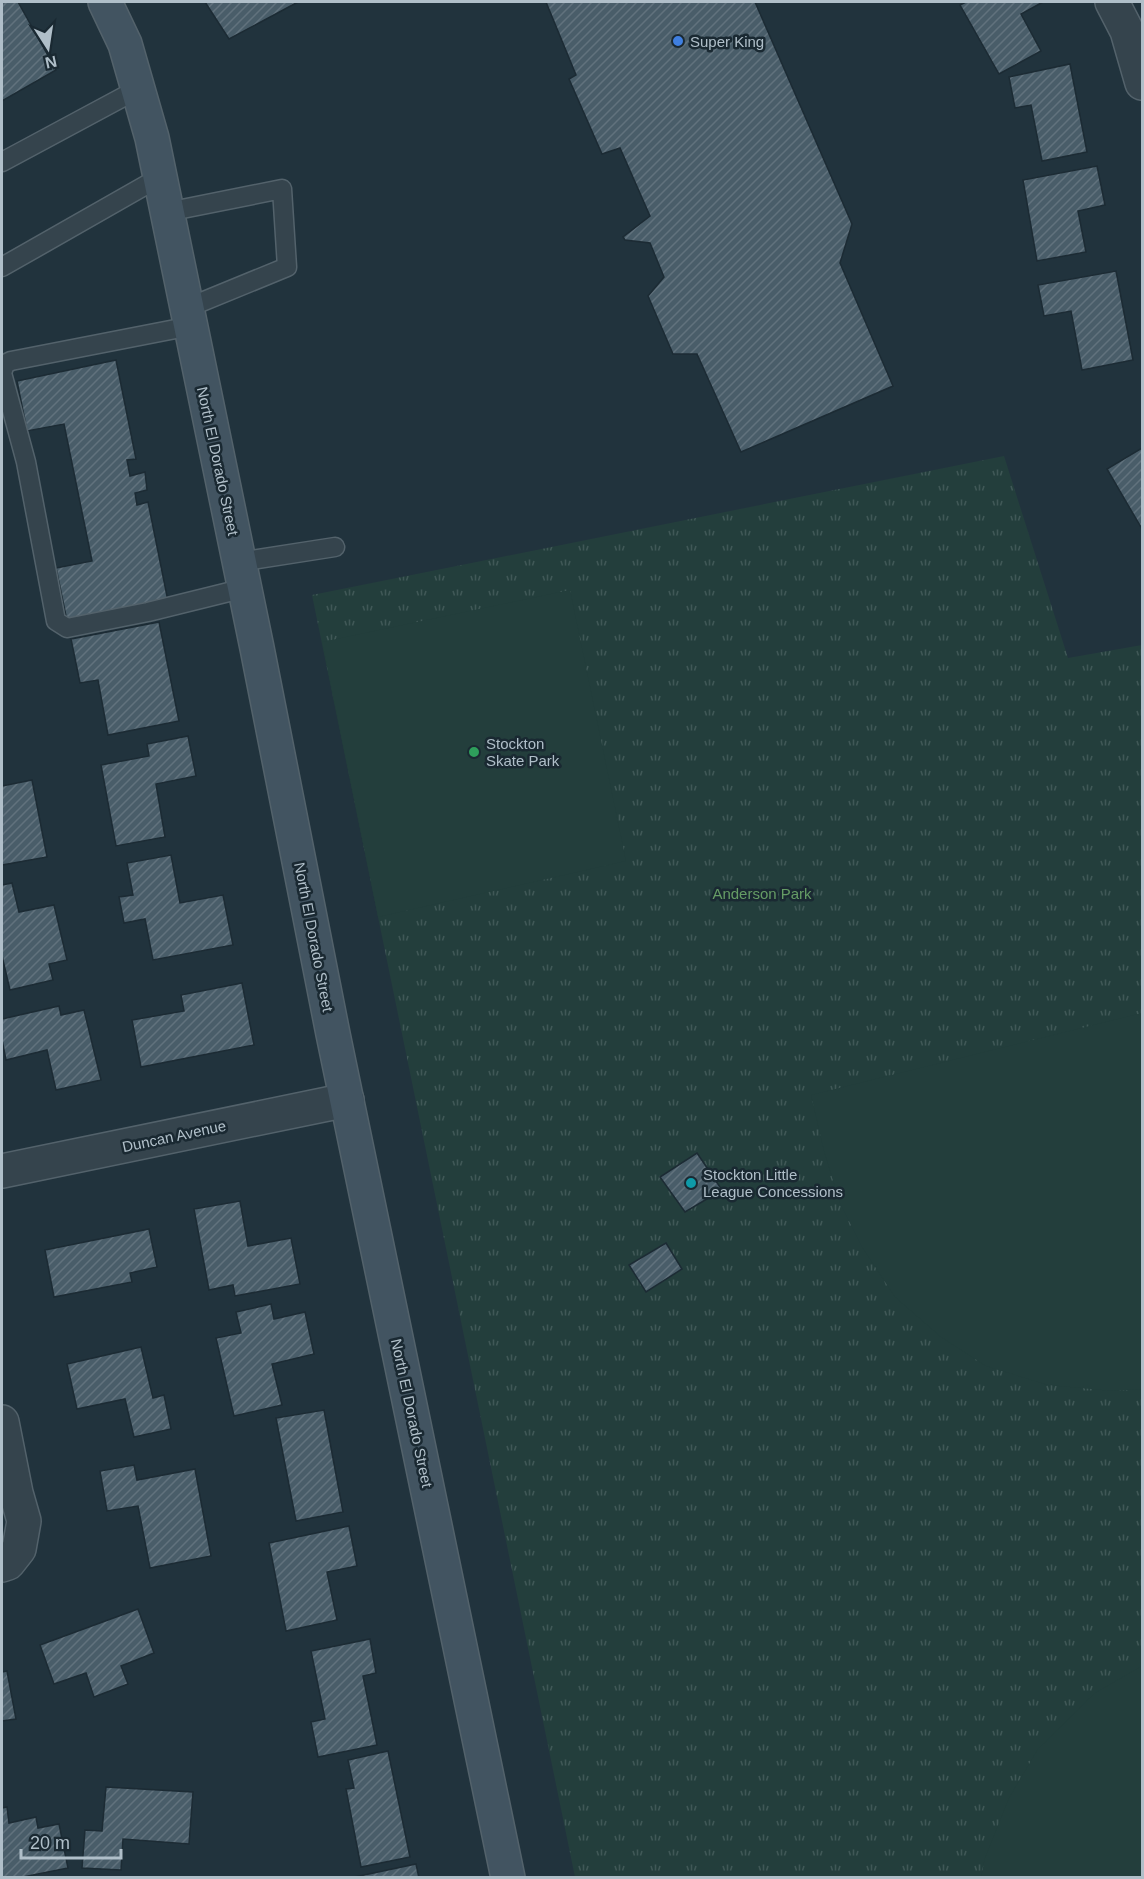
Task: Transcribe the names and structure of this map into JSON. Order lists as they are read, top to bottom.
{
  "streets": {
    "main road": ["North El Dorado Street"],
    "street": ["Duncan Avenue"]
  },
  "crossings": [
    ["North El Dorado Street", "Duncan Avenue"]
  ],
  "parks": ["Anderson Park"],
  "places": ["Super King", "Stockton Skate Park", "Stockton Little League Concessions"],
  "scale_bar": "20 m",
  "north": "bottom"
}
